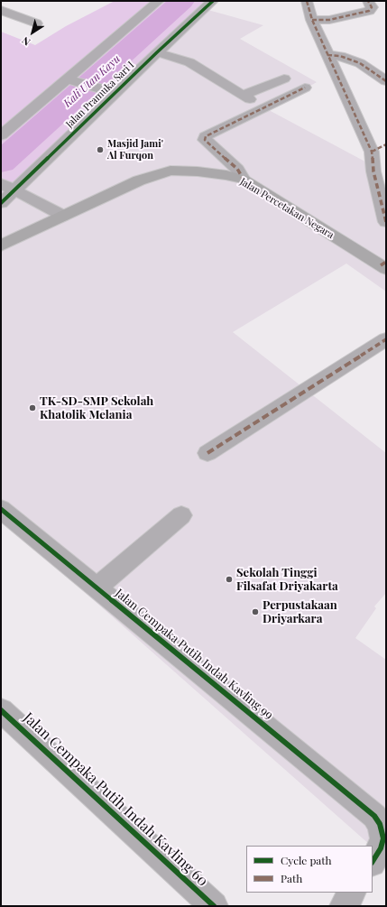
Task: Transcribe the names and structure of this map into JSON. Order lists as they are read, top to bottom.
{
  "streets": {
    "main road": ["Jalan Percetakan Negara"],
    "street": ["Jalan Pramuka Sari I", "Jalan Cempaka Putih Indah Kavling 99", "Jalan Cempaka Putih Indah Kavling 60"]
  },
  "water": ["Kali Utan Kayu"],
  "places": [
    "Masjid Jami' Al Furqon",
    "TK-SD-SMP Sekolah Khatolik Melania",
    "Sekolah Tinggi Filsafat Driyakarta",
    "Perpustakaan Driyarkara"
  ],
  "legend": ["Cycle path", "Path"],
  "north": "bottom left"
}
